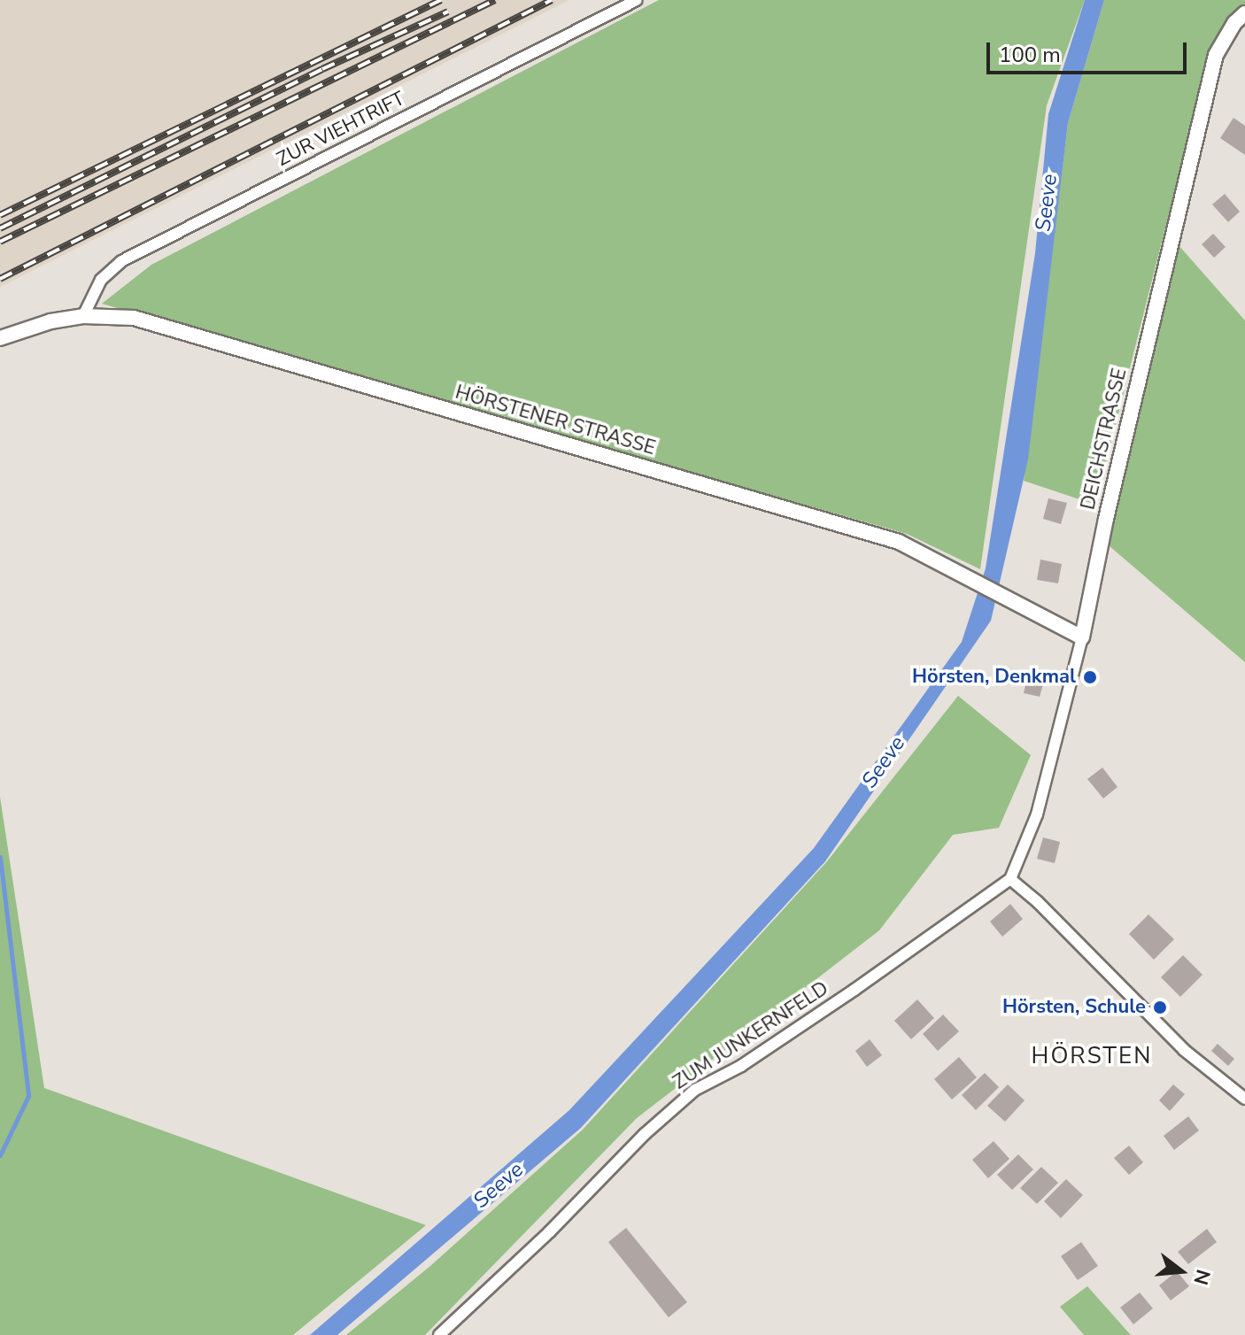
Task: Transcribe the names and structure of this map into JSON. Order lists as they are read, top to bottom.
{
  "streets": {
    "street": [
      "ZUR VIEHTRIFT",
      "HÖRSTENER STRASSE",
      "DEICHSTRASSE",
      "ZUM JUNKERNFELD"
    ]
  },
  "crossings": [
    ["ZUR VIEHTRIFT", "HÖRSTENER STRASSE"],
    ["HÖRSTENER STRASSE", "DEICHSTRASSE"],
    ["DEICHSTRASSE", "ZUM JUNKERNFELD"]
  ],
  "districts": ["HÖRSTEN"],
  "water": ["Seeve"],
  "places": ["Hörsten, Denkmal", "Hörsten, Schule"],
  "scale_bar": "100 m",
  "north": "right"
}
